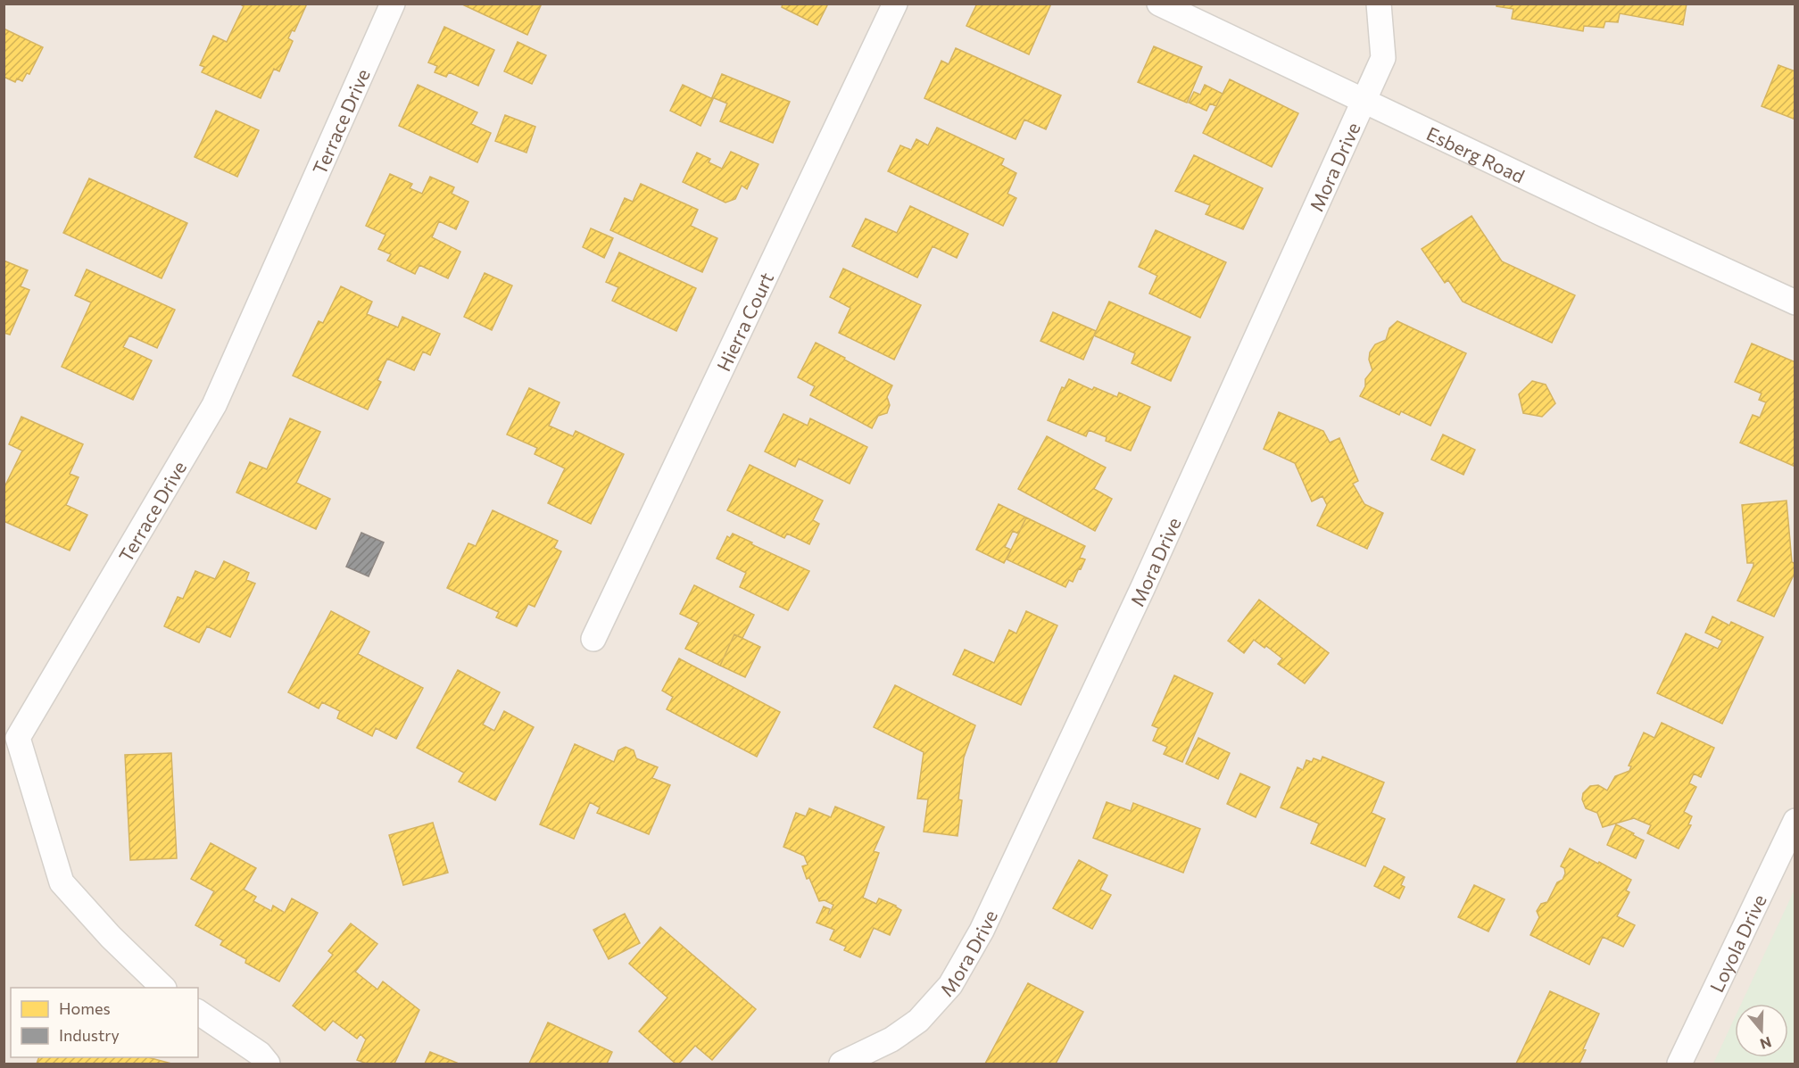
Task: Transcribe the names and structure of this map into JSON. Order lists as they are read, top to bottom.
{
  "streets": {
    "street": [
      "Terrace Drive",
      "Esberg Road",
      "Mora Drive",
      "Hierra Court",
      "Loyola Drive"
    ]
  },
  "crossings": [
    ["Esberg Road", "Mora Drive"]
  ],
  "legend": ["Homes", "Industry"],
  "north": "bottom"
}
